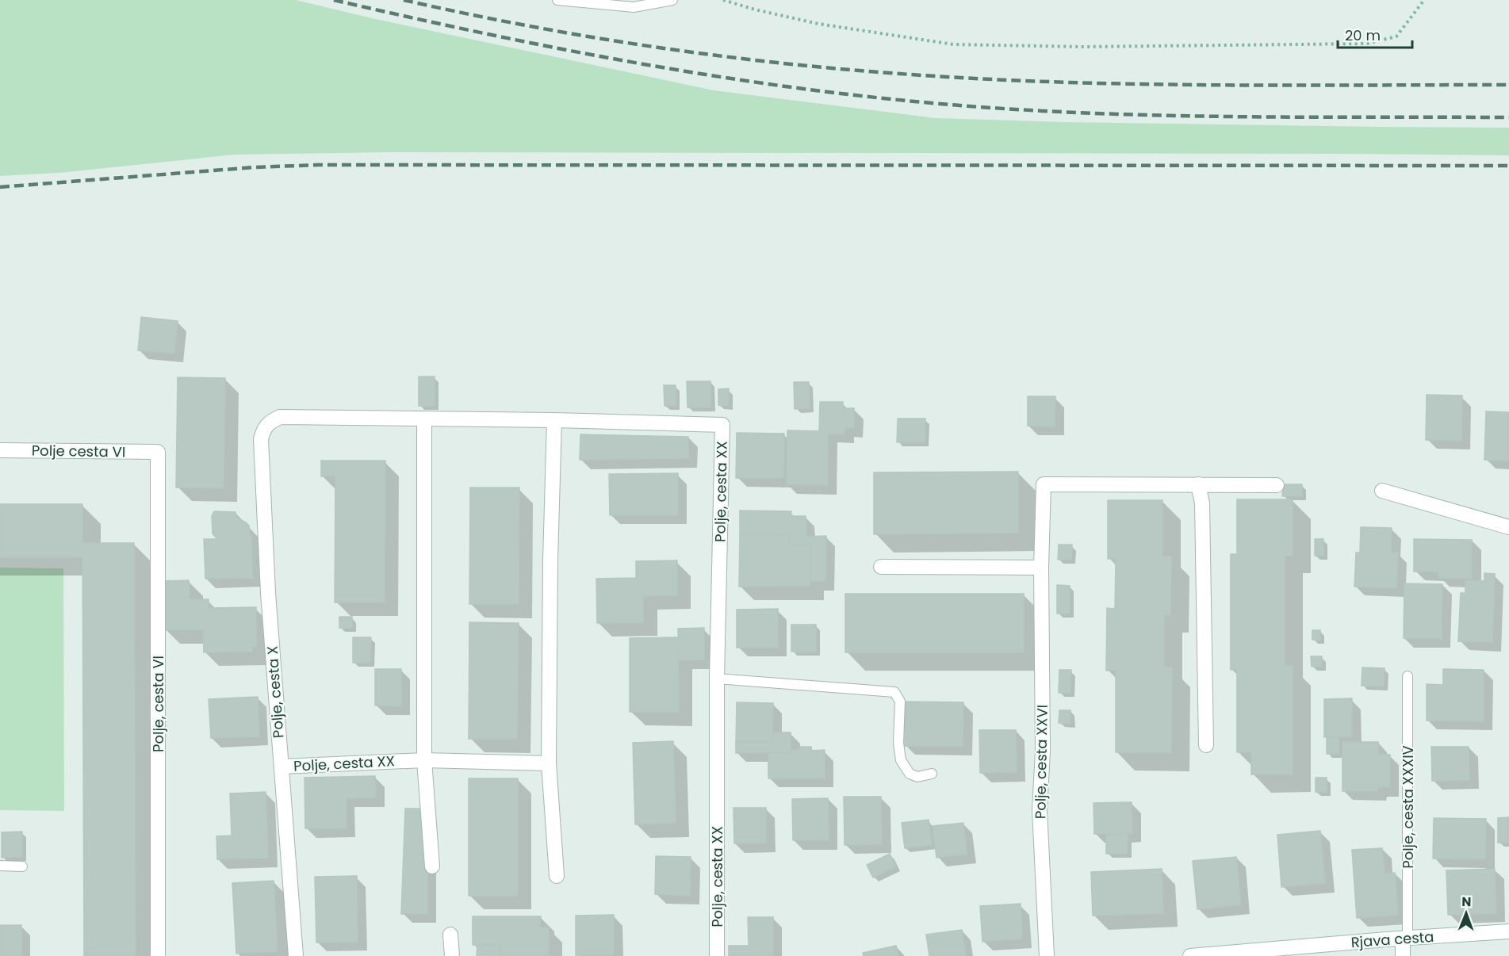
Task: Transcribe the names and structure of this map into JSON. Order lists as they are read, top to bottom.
{
  "streets": {
    "street": [
      "Polje cesta VI",
      "Polje, cesta XX",
      "Polje, cesta X",
      "Polje, cesta VI",
      "Polje, cesta XXVI",
      "Rjava cesta"
    ],
    "lane": ["Polje, cesta XXXIV"]
  },
  "crossings": [
    ["Polje cesta VI", "Polje, cesta VI"],
    ["Polje, cesta XX", "Polje, cesta X"],
    ["Polje, cesta XXXIV", "Rjava cesta"]
  ],
  "scale_bar": "20 m",
  "north": "top"
}
